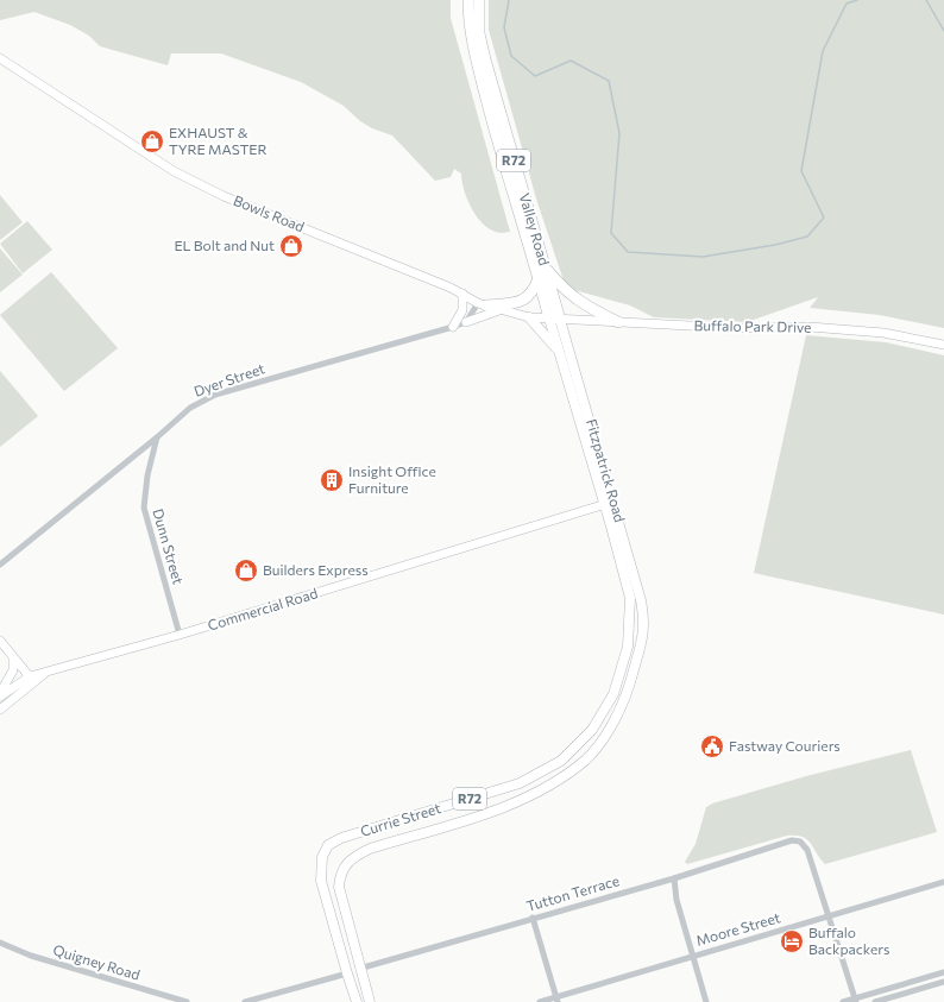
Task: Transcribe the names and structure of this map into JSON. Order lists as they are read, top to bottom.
{
  "streets": {
    "highway": ["R72", "Valley Road"],
    "main road": ["Fitzpatrick Road", "Currie Street"],
    "street": [
      "Bowls Road",
      "Buffalo Park Drive",
      "Dyer Street",
      "Dunn Street",
      "Commercial Road",
      "Tutton Terrace",
      "Moore Street",
      "Quigney Road"
    ]
  },
  "crossings": [
    ["Bowls Road", "Valley Road"],
    ["Bowls Road", "Buffalo Park Drive"],
    ["Bowls Road", "Fitzpatrick Road"],
    ["Valley Road", "Buffalo Park Drive"],
    ["Valley Road", "Fitzpatrick Road"],
    ["Buffalo Park Drive", "Fitzpatrick Road"],
    ["Dyer Street", "Dunn Street"],
    ["Fitzpatrick Road", "Commercial Road"],
    ["Fitzpatrick Road", "Currie Street"],
    ["Dunn Street", "Commercial Road"],
    ["Currie Street", "Tutton Terrace"],
    ["Tutton Terrace", "Moore Street"]
  ],
  "places": {
    "shop": ["EXHAUST & TYRE MASTER", "EL Bolt and Nut", "Builders Express"],
    "building": ["Insight Office Furniture"],
    "public building": ["Fastway Couriers"],
    "hotel": ["Buffalo Backpackers"]
  }
}
